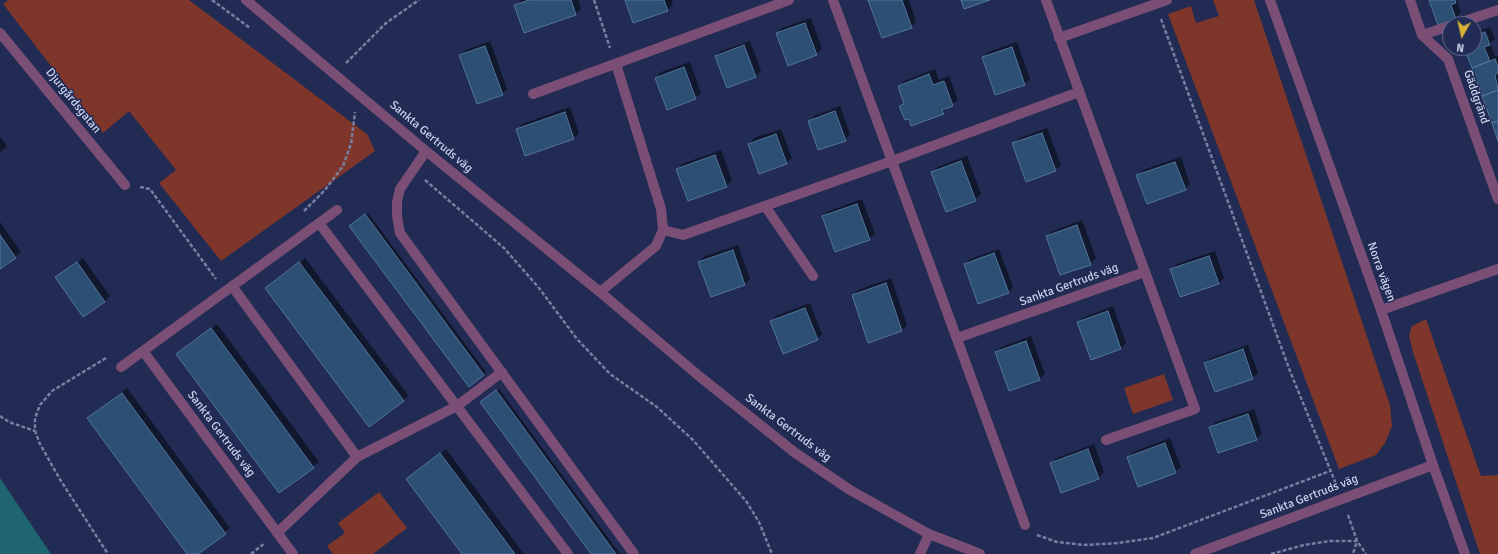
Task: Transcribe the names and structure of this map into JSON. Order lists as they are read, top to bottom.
{
  "streets": {
    "street": [
      "Gäddgränd",
      "Djurgårdsgatan",
      "Sankta Gertruds väg",
      "Norra vägen"
    ]
  },
  "crossings": [
    ["Sankta Gertruds väg", "Norra vägen"]
  ],
  "north": "bottom"
}
